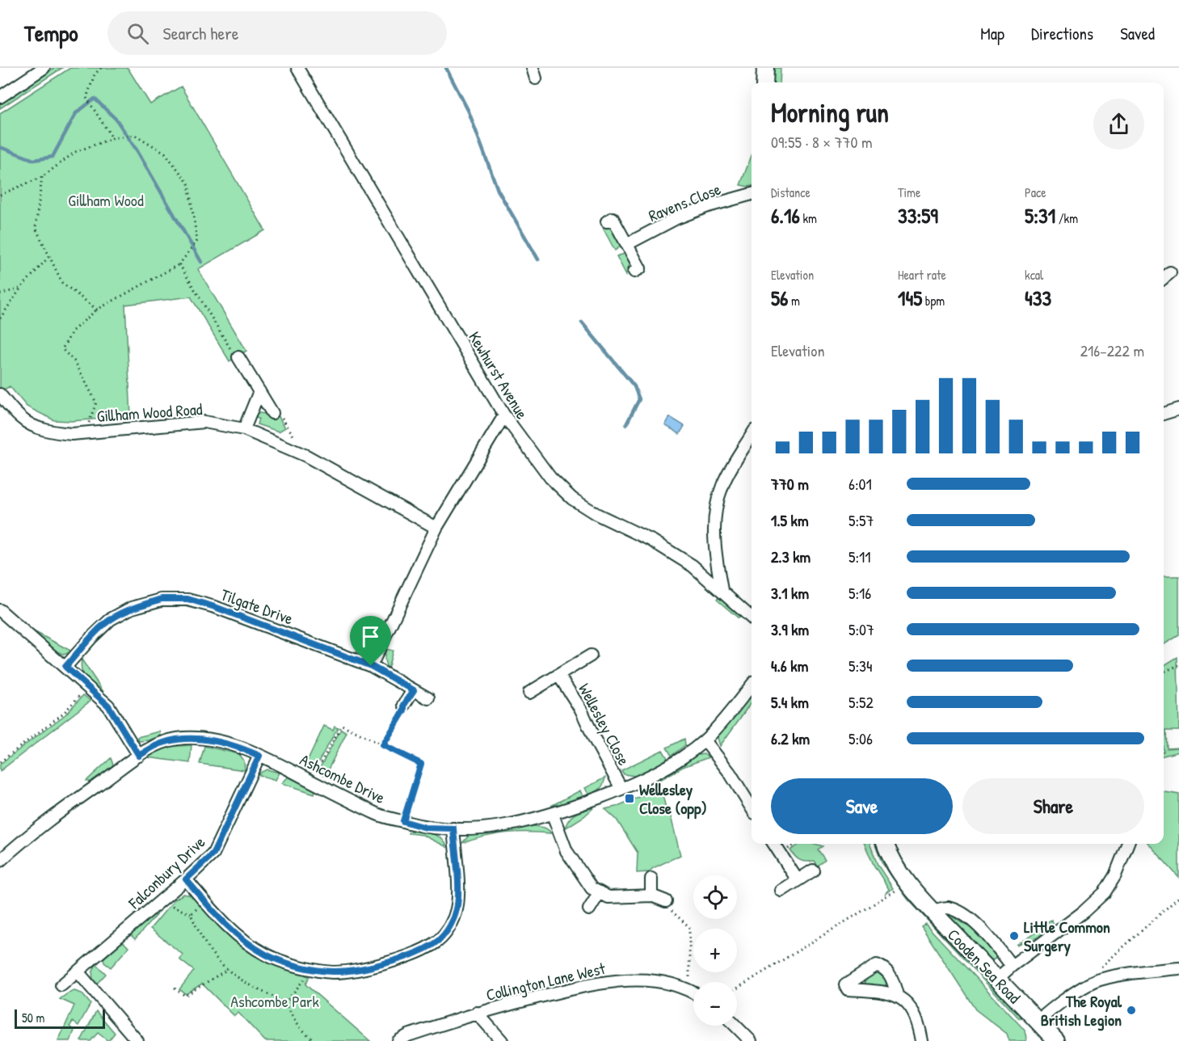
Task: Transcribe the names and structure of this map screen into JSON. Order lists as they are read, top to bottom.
{
  "streets": {
    "main road": ["Cooden Sea Road"],
    "street": [
      "Ravens Close",
      "Kewhurst Avenue",
      "Gillham Wood Road",
      "Tilgate Drive",
      "Wellesley Close",
      "Ashcombe Drive",
      "Falconbury Drive",
      "Collington Lane West"
    ]
  },
  "crossings": [
    ["Wellesley Close", "Ashcombe Drive"],
    ["Ashcombe Drive", "Falconbury Drive"]
  ],
  "parks": ["Gillham Wood", "Ashcombe Park"],
  "places": {
    "transit": ["Wellesley Close (opp)"],
    "other": ["Little Common Surgery", "The Royal British Legion"]
  },
  "scale_bar": "50 m",
  "page": {
    "header": "Tempo",
    "search": "Search here",
    "nav": ["Map", "Directions", "Saved"],
    "heading": ["Morning run", "09:55 · 8 × 770 m"],
    "stats": [
      ["Distance", "6.16 km"],
      ["Time", "33:59"],
      ["Pace", "5:31 /km"],
      ["Elevation", "56 m"],
      ["Heart rate", "145 bpm"],
      ["kcal", "433"]
    ],
    "chart": ["Elevation", "216–222 m"],
    "list": [
      {
        "name": "770 m",
        "note": "6:01"
      },
      {
        "name": "1.5 km",
        "note": "5:57"
      },
      {
        "name": "2.3 km",
        "note": "5:11"
      },
      {
        "name": "3.1 km",
        "note": "5:16"
      },
      {
        "name": "3.9 km",
        "note": "5:07"
      },
      {
        "name": "4.6 km",
        "note": "5:34"
      },
      {
        "name": "5.4 km",
        "note": "5:52"
      },
      {
        "name": "6.2 km",
        "note": "5:06"
      }
    ],
    "buttons": ["Save", "Share"],
    "map_buttons": ["+", "−"],
    "scale": "50 m"
  }
}
